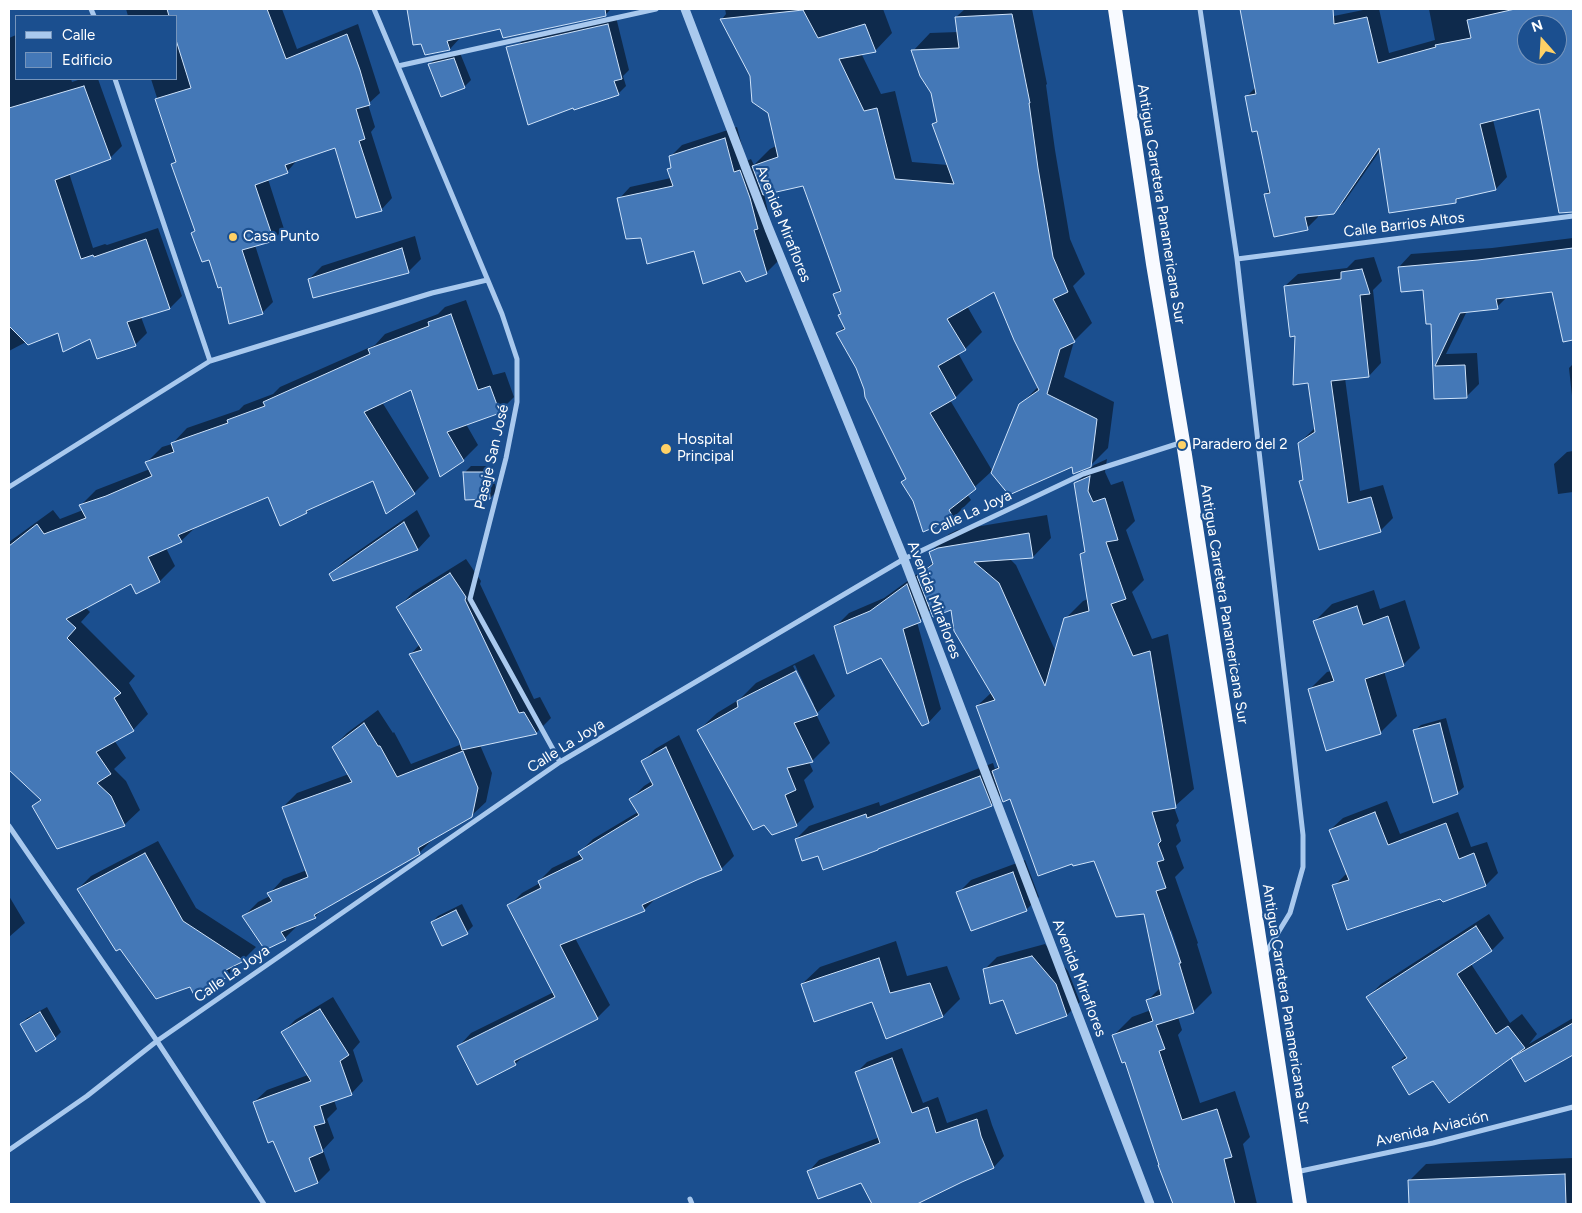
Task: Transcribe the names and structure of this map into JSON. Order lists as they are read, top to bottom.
{
  "streets": {
    "highway": ["Antigua Carretera Panamericana Sur"],
    "street": [
      "Avenida Miraflores",
      "Calle Barrios Altos",
      "Pasaje San José",
      "Calle La Joya",
      "Avenida Aviación"
    ]
  },
  "crossings": [
    ["Antigua Carretera Panamericana Sur", "Calle La Joya"],
    ["Antigua Carretera Panamericana Sur", "Avenida Aviación"],
    ["Avenida Miraflores", "Calle La Joya"],
    ["Pasaje San José", "Calle La Joya"]
  ],
  "places": ["Casa Punto", "Paradero del 2", "Hospital Principal"],
  "legend": ["Calle", "Edificio"],
  "north": "top"
}
